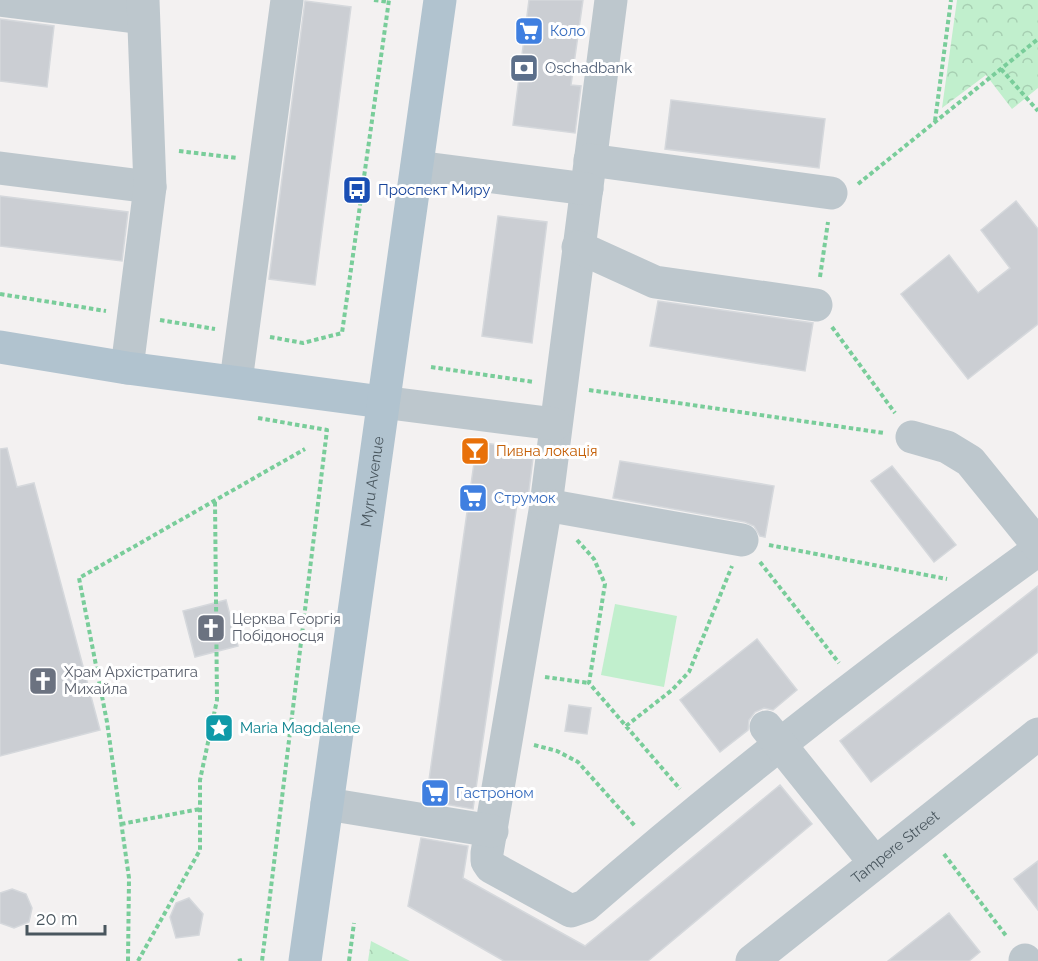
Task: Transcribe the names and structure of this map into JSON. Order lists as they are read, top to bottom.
{
  "streets": {
    "main road": ["Myru Avenue"],
    "street": ["Tampere Street"]
  },
  "places": {
    "supermarket": ["Коло", "Струмок", "Гастроном"],
    "bank": ["Oschadbank"],
    "bus stop": ["Проспект Миру"],
    "bar": ["Пивна локація"],
    "church": ["Церква Георгія Побідоносця", "Храм Архістратига Михайла"],
    "place": ["Maria Magdalene"]
  },
  "scale_bar": "20 m"
}
